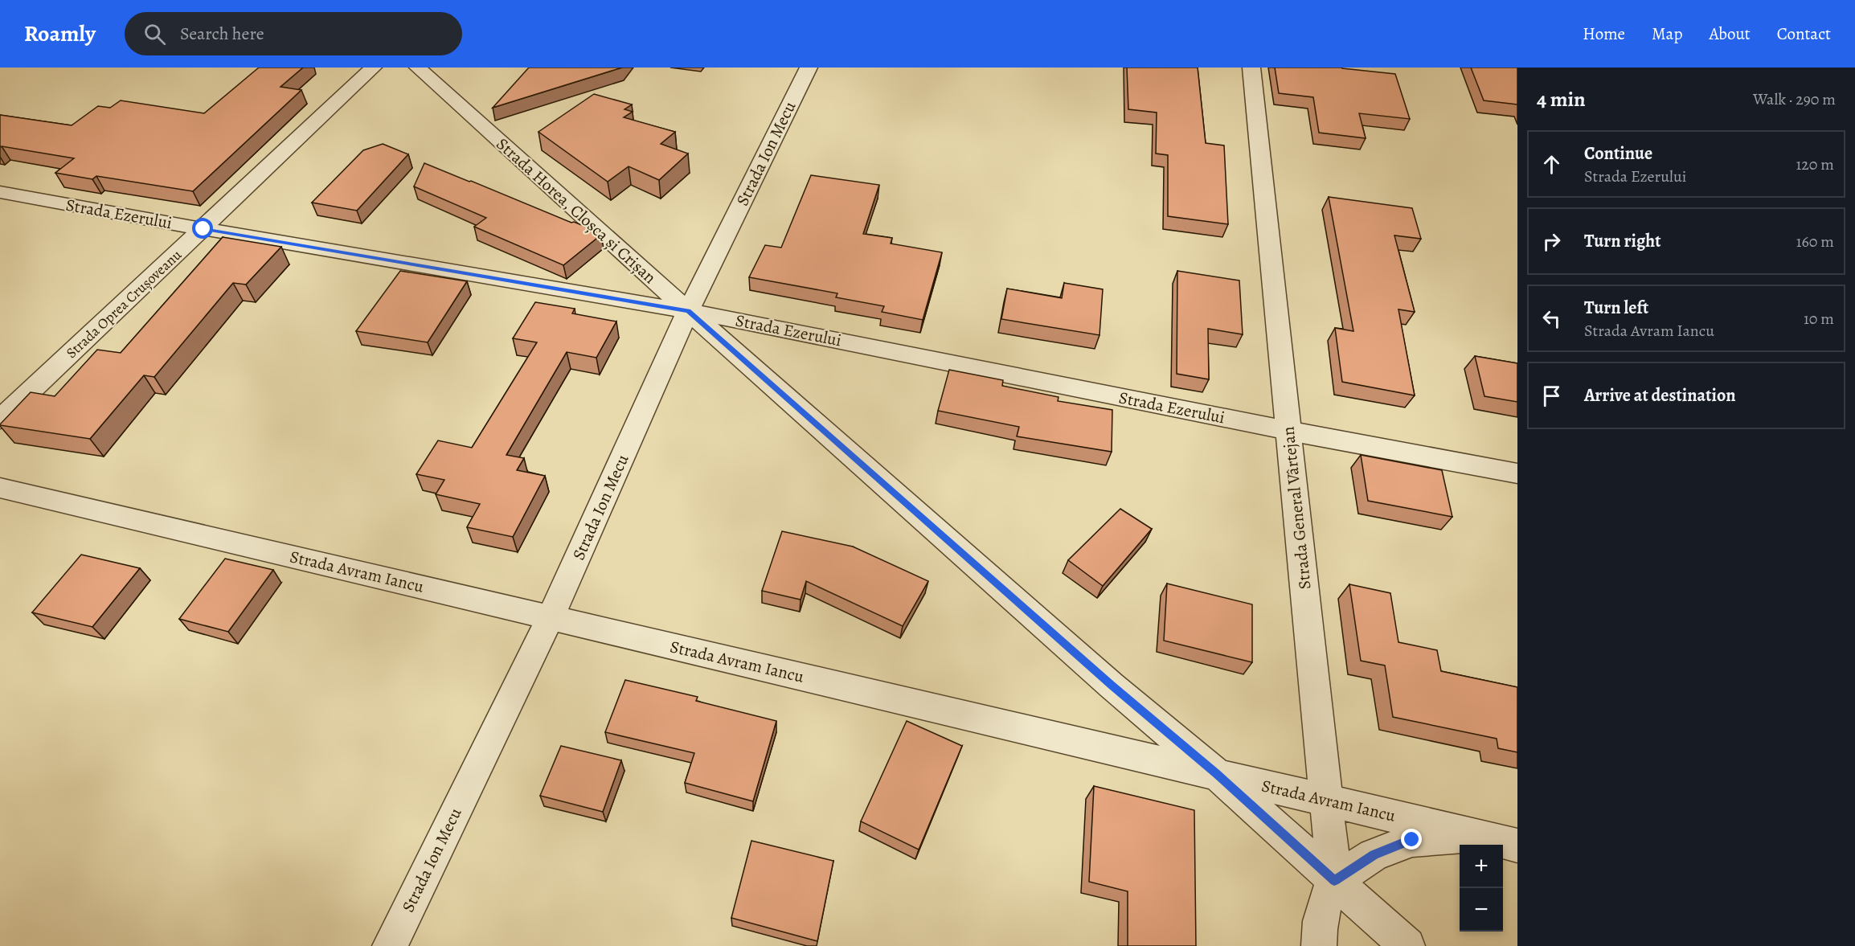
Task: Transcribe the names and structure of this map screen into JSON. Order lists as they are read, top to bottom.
{
  "streets": {
    "street": [
      "Strada Ion Mecu",
      "Strada Horea, Cloșca și Crișan",
      "Strada Ezerului",
      "Strada Oprea Crușoveanu",
      "Strada General Vârtejan",
      "Strada Avram Iancu"
    ]
  },
  "crossings": [
    ["Strada Ion Mecu", "Strada Horea, Cloșca și Crișan"],
    ["Strada Ion Mecu", "Strada Ezerului"],
    ["Strada Ion Mecu", "Strada Avram Iancu"],
    ["Strada Horea, Cloșca și Crișan", "Strada Ezerului"],
    ["Strada Horea, Cloșca și Crișan", "Strada General Vârtejan"],
    ["Strada Horea, Cloșca și Crișan", "Strada Avram Iancu"],
    ["Strada Ezerului", "Strada Oprea Crușoveanu"],
    ["Strada Ezerului", "Strada General Vârtejan"],
    ["Strada General Vârtejan", "Strada Avram Iancu"]
  ],
  "page": {
    "header": "Roamly",
    "search": "Search here",
    "nav": [
      "Home",
      "Map",
      "About",
      "Contact"
    ],
    "heading": ["4 min", "Walk · 290 m"],
    "list": [
      ["Continue", "Strada Ezerului", "120 m"],
      ["Turn right", "160 m"],
      ["Turn left", "Strada Avram Iancu", "10 m"],
      "Arrive at destination"
    ],
    "map_buttons": ["+", "−"]
  }
}
